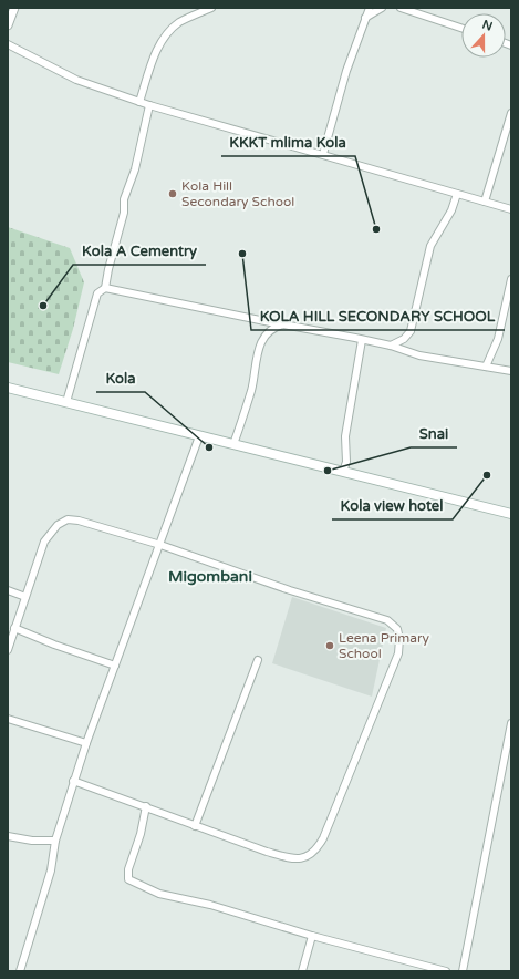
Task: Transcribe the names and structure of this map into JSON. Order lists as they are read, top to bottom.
{
  "districts": ["Migombani"],
  "places": [
    "Kola Hill Secondary School",
    "KKKT mlima Kola",
    "KOLA HILL SECONDARY SCHOOL",
    "Kola A Cementry",
    "Kola",
    "Snai",
    "Kola view hotel",
    "Leena Primary School"
  ],
  "north": "top"
}
